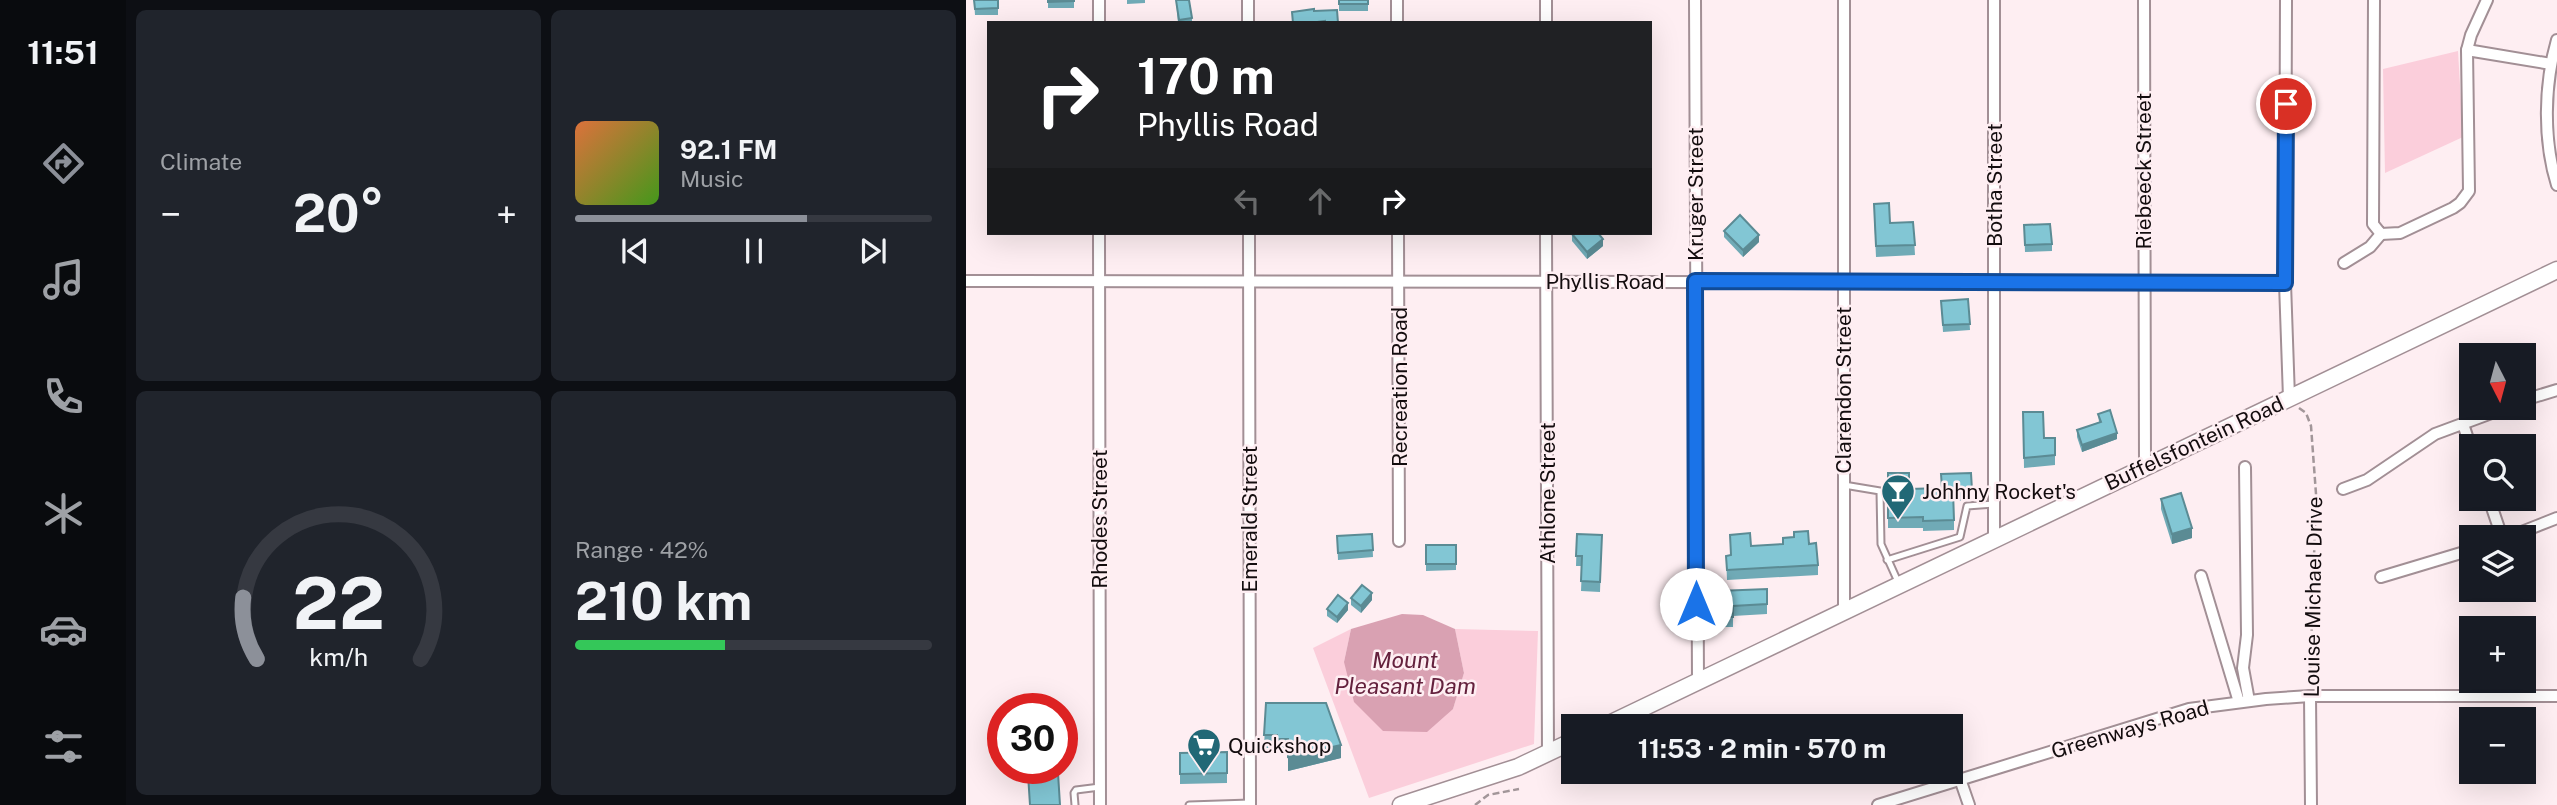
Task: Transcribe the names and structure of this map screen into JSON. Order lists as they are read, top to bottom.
{
  "streets": {
    "main road": ["Buffelsfontein Road"],
    "street": [
      "Riebeeck Street",
      "Botha Street",
      "Kruger Street",
      "Phyllis Road",
      "Recreation Road",
      "Clarendon Street",
      "Athlone Street",
      "Rhodes Street",
      "Emerald Street",
      "Louise Michael Drive",
      "Greenways Road"
    ]
  },
  "crossings": [
    ["Riebeeck Street", "Phyllis Road"],
    ["Riebeeck Street", "Buffelsfontein Road"],
    ["Botha Street", "Phyllis Road"],
    ["Botha Street", "Buffelsfontein Road"],
    ["Kruger Street", "Phyllis Road"],
    ["Kruger Street", "Buffelsfontein Road"],
    ["Phyllis Road", "Recreation Road"],
    ["Phyllis Road", "Clarendon Street"],
    ["Phyllis Road", "Athlone Street"],
    ["Phyllis Road", "Rhodes Street"],
    ["Phyllis Road", "Emerald Street"],
    ["Clarendon Street", "Buffelsfontein Road"],
    ["Buffelsfontein Road", "Louise Michael Drive"],
    ["Louise Michael Drive", "Greenways Road"]
  ],
  "water": ["Mount Pleasant Dam"],
  "places": {
    "bar": ["Johhny Rocket's"],
    "supermarket": ["Quickshop"]
  },
  "north": "bottom",
  "page": {
    "tabs": "11:51",
    "tile": [
      "Climate",
      ["Range · 42%", "210 km"]
    ],
    "turn": ["170 m", "Phyllis Road"],
    "song": ["92.1 FM", "Music"],
    "heat": ["−", "20°", "+"],
    "map_buttons": ["+", "−"],
    "limit": "30",
    "trip": "11:53 · 2 min · 570 m",
    "gauge": ["22", "km/h"]
  }
}
